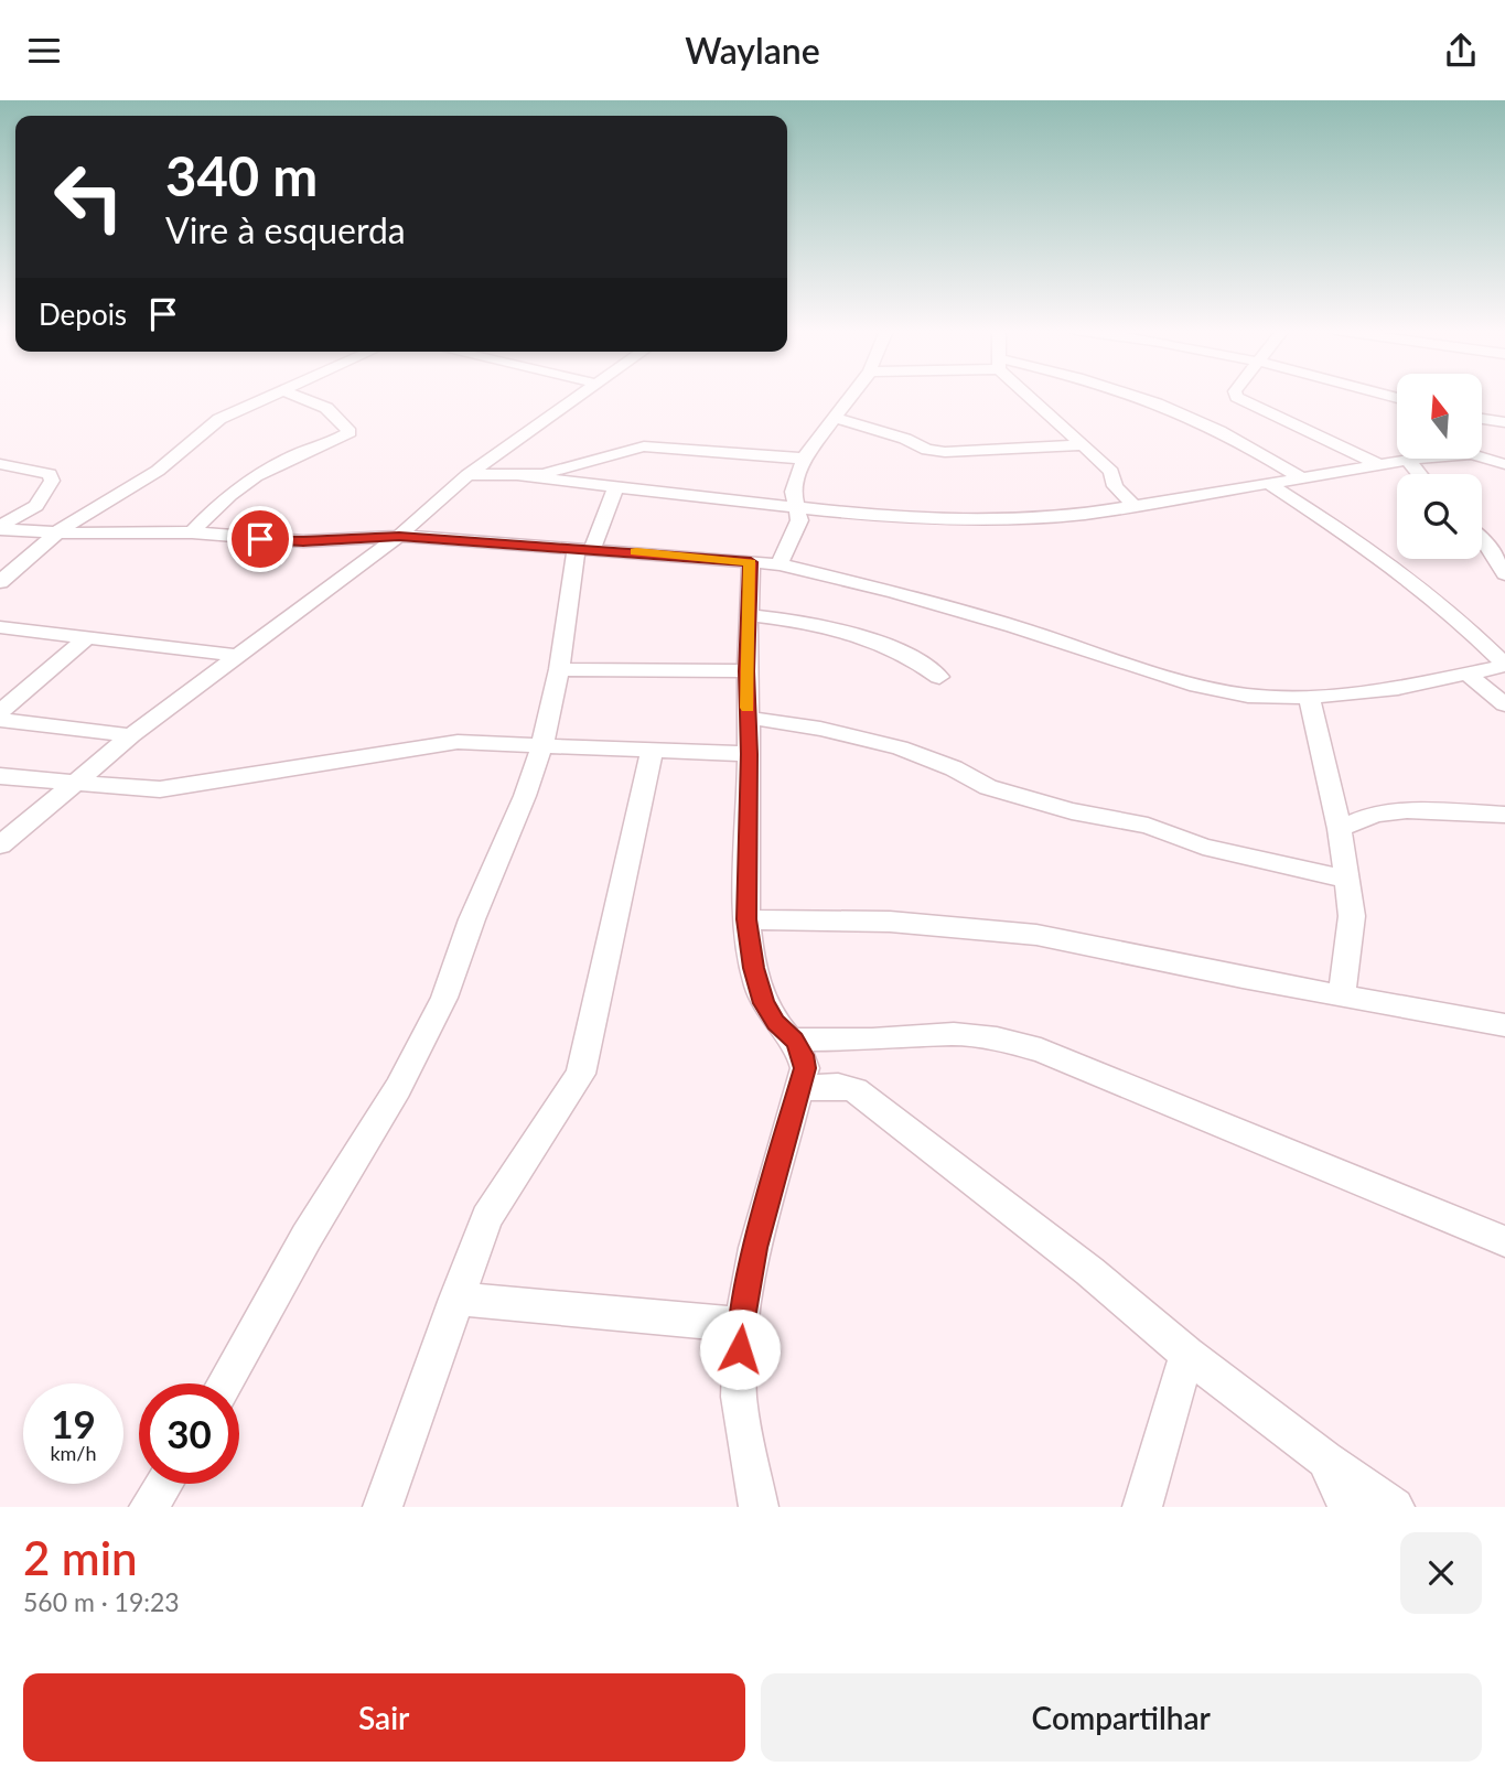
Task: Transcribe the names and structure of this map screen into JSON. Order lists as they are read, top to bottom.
{
  "north": "top",
  "page": {
    "header": "Waylane",
    "turn": ["340 m", "Vire à esquerda"],
    "then": "Depois",
    "speed": "19 km/h",
    "limit": "30",
    "heading": ["2 min", "560 m · 19:23"],
    "buttons": ["Sair", "Compartilhar"]
  }
}
